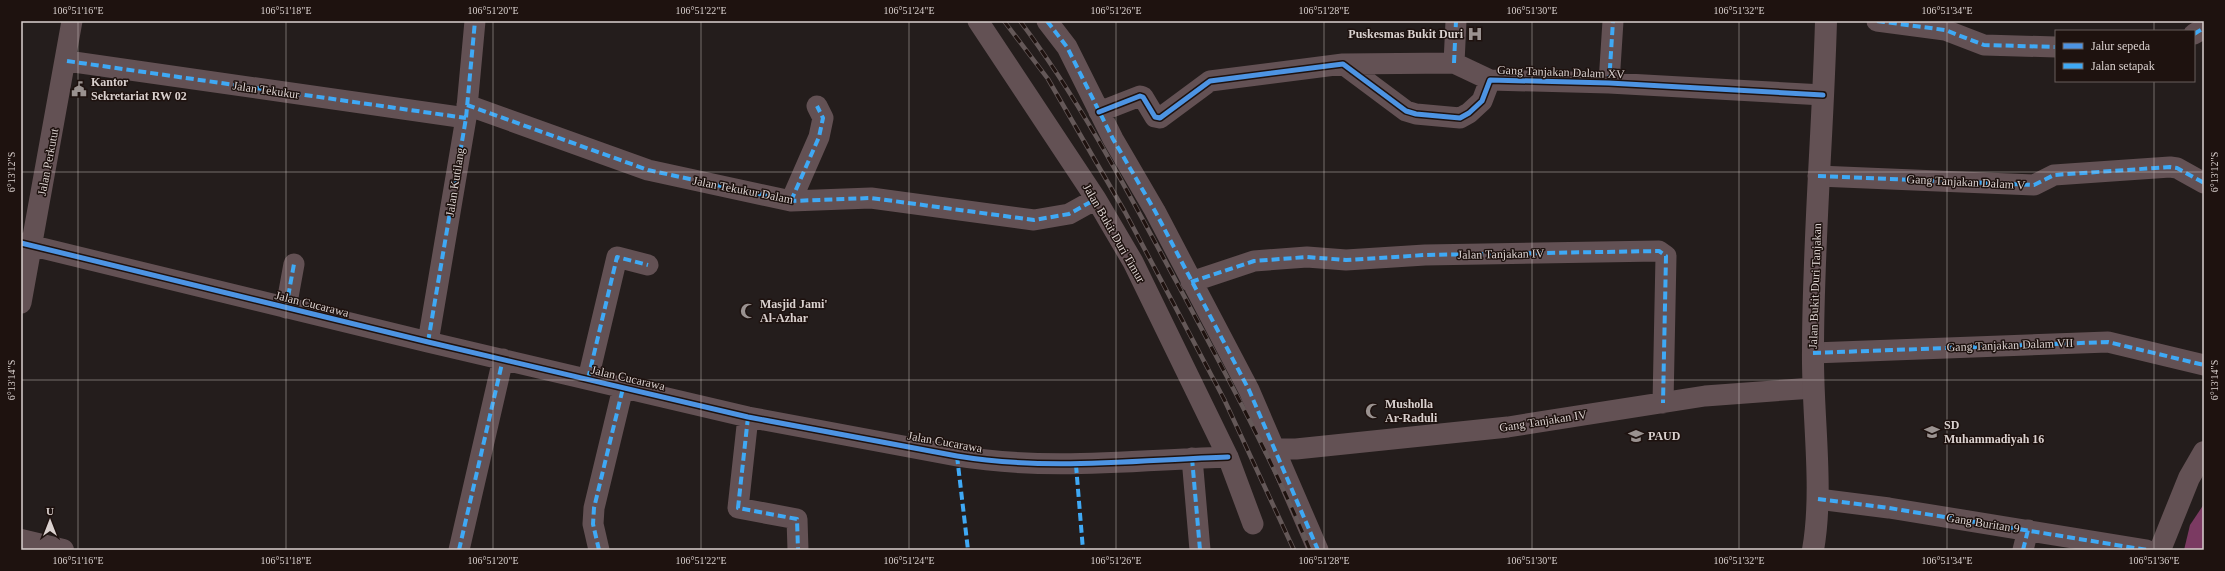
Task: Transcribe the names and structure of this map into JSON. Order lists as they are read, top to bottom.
{
  "streets": {
    "street": [
      "Gang Tanjakan Dalam XV",
      "Jalan Tekukur",
      "Jalan Perkutut",
      "Jalan Kutilang",
      "Gang Tanjakan Dalam V",
      "Jalan Tekukur Dalam",
      "Jalan Bukit Duri Timur",
      "Jalan Tanjakan IV",
      "Jalan Bukit Duri Tanjakan",
      "Jalan Cucarawa",
      "Gang Tanjakan Dalam VII",
      "Gang Tanjakan IV",
      "Gang Buritan 9"
    ]
  },
  "crossings": [
    ["Gang Tanjakan Dalam XV", "Jalan Bukit Duri Tanjakan"],
    ["Jalan Tekukur", "Jalan Perkutut"],
    ["Jalan Tekukur", "Jalan Kutilang"],
    ["Jalan Tekukur", "Jalan Tekukur Dalam"],
    ["Jalan Perkutut", "Jalan Cucarawa"],
    ["Jalan Kutilang", "Jalan Tekukur Dalam"],
    ["Jalan Kutilang", "Jalan Cucarawa"],
    ["Gang Tanjakan Dalam V", "Jalan Bukit Duri Tanjakan"],
    ["Jalan Tekukur Dalam", "Jalan Bukit Duri Timur"],
    ["Jalan Bukit Duri Timur", "Jalan Cucarawa"],
    ["Jalan Tanjakan IV", "Gang Tanjakan IV"],
    ["Jalan Bukit Duri Tanjakan", "Gang Tanjakan Dalam VII"],
    ["Jalan Bukit Duri Tanjakan", "Gang Tanjakan IV"],
    ["Jalan Bukit Duri Tanjakan", "Gang Buritan 9"]
  ],
  "places": {
    "hospital": ["Puskesmas Bukit Duri"],
    "public building": ["Kantor Sekretariat RW 02"],
    "mosque": ["Masjid Jami' Al-Azhar", "Musholla Ar-Raduli"],
    "school or university": ["SD Muhammadiyah 16", "PAUD"]
  },
  "legend": ["Jalur sepeda", "Jalan setapak"],
  "north": "top",
  "coordinates": [
    "106°51'16\"E",
    "106°51'18\"E",
    "106°51'20\"E",
    "106°51'22\"E",
    "106°51'24\"E",
    "106°51'26\"E",
    "106°51'28\"E",
    "106°51'30\"E",
    "106°51'32\"E",
    "106°51'34\"E",
    "6°13'12\"S",
    "6°13'14\"S",
    "106°51'36\"E"
  ]
}
